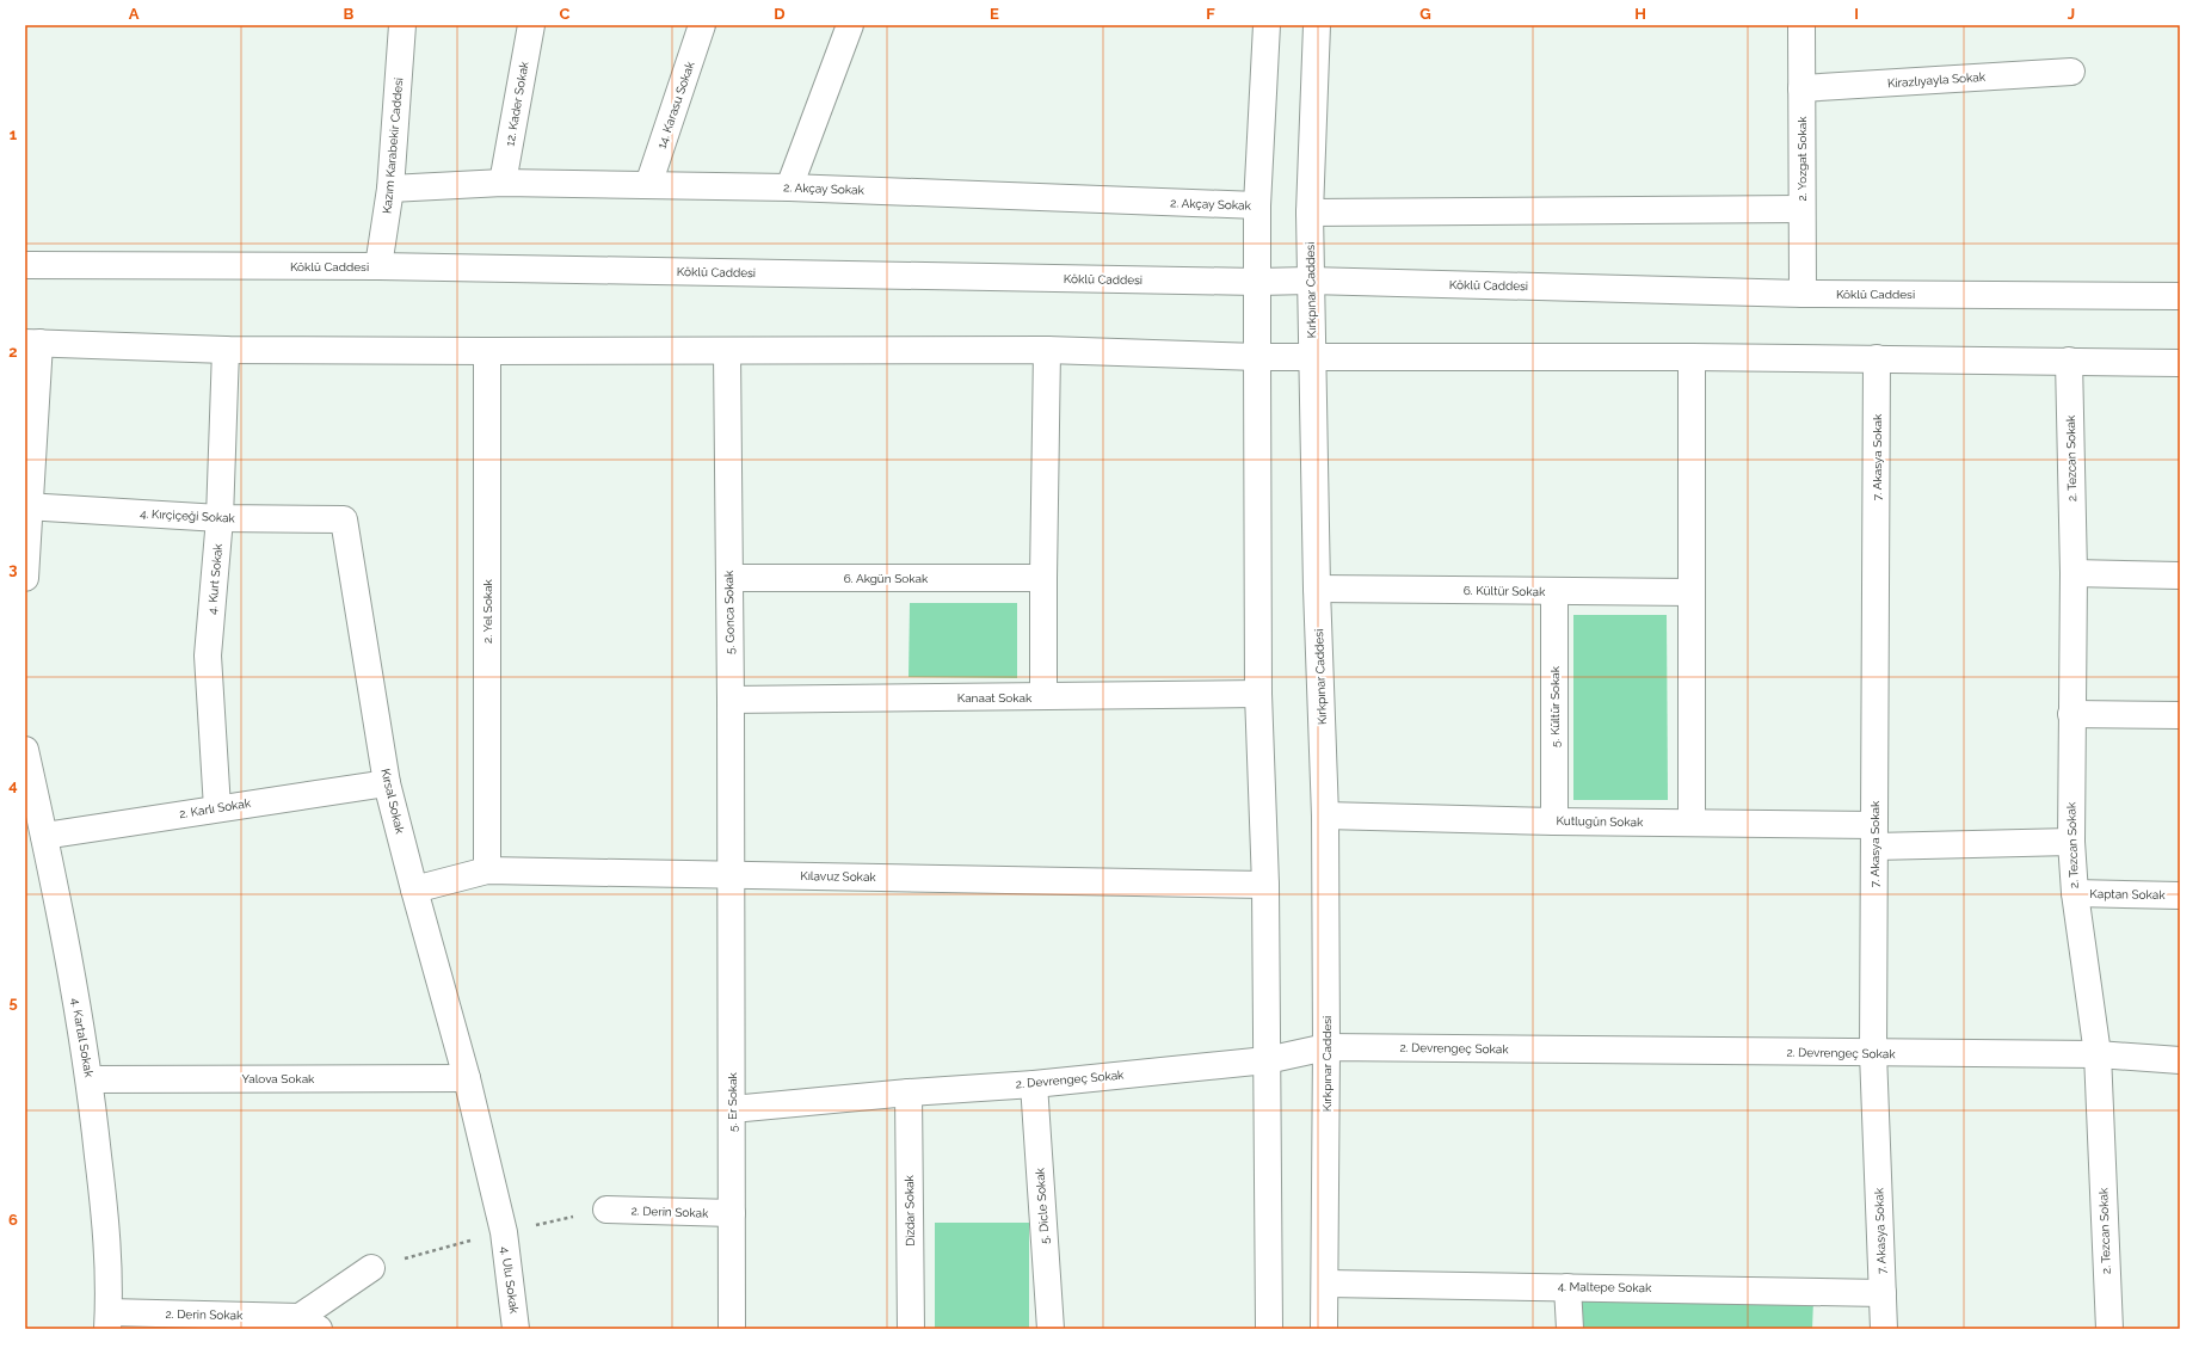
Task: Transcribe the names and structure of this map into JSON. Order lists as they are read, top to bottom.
{
  "streets": {
    "street": [
      "Kirazlıyayla Sokak",
      "12. Kader Sokak",
      "14. Karasu Sokak",
      "Kazım Karabekir Caddesi",
      "2. Yozgat Sokak",
      "2. Akçay Sokak",
      "Köklü Caddesi",
      "Kırkpınar Caddesi",
      "7. Akasya Sokak",
      "2. Tezcan Sokak",
      "4. Kırçiçeği Sokak",
      "6. Akgün Sokak",
      "4. Kurt Sokak",
      "6. Kültür Sokak",
      "2. Yel Sokak",
      "5. Gonca Sokak",
      "Kanaat Sokak",
      "5. Kültür Sokak",
      "Kırsal Sokak",
      "2. Karlı Sokak",
      "Kutlugün Sokak",
      "Kılavuz Sokak",
      "Kaptan Sokak",
      "4. Kartal Sokak",
      "2. Devrengeç Sokak",
      "Yalova Sokak",
      "5. Er Sokak",
      "5. Dicle Sokak",
      "Dizdar Sokak",
      "2. Derin Sokak",
      "4. Ulu Sokak",
      "4. Maltepe Sokak"
    ]
  },
  "crossings": [
    ["Kirazlıyayla Sokak", "2. Yozgat Sokak"],
    ["12. Kader Sokak", "2. Akçay Sokak"],
    ["14. Karasu Sokak", "2. Akçay Sokak"],
    ["Kazım Karabekir Caddesi", "2. Akçay Sokak"],
    ["Kazım Karabekir Caddesi", "Köklü Caddesi"],
    ["2. Yozgat Sokak", "Köklü Caddesi"],
    ["Köklü Caddesi", "Kırkpınar Caddesi"],
    ["Kırkpınar Caddesi", "6. Kültür Sokak"],
    ["Kırkpınar Caddesi", "Kutlugün Sokak"],
    ["Kırkpınar Caddesi", "2. Devrengeç Sokak"],
    ["Kırkpınar Caddesi", "4. Maltepe Sokak"],
    ["7. Akasya Sokak", "Kutlugün Sokak"],
    ["7. Akasya Sokak", "2. Devrengeç Sokak"],
    ["7. Akasya Sokak", "4. Maltepe Sokak"],
    ["2. Tezcan Sokak", "Kutlugün Sokak"],
    ["2. Tezcan Sokak", "Kaptan Sokak"],
    ["2. Tezcan Sokak", "2. Devrengeç Sokak"],
    ["4. Kırçiçeği Sokak", "4. Kurt Sokak"],
    ["4. Kırçiçeği Sokak", "Kırsal Sokak"],
    ["6. Akgün Sokak", "5. Gonca Sokak"],
    ["4. Kurt Sokak", "2. Karlı Sokak"],
    ["6. Kültür Sokak", "5. Kültür Sokak"],
    ["2. Yel Sokak", "Kılavuz Sokak"],
    ["5. Gonca Sokak", "Kanaat Sokak"],
    ["5. Gonca Sokak", "Kılavuz Sokak"],
    ["5. Gonca Sokak", "5. Er Sokak"],
    ["5. Kültür Sokak", "Kutlugün Sokak"],
    ["Kırsal Sokak", "2. Karlı Sokak"],
    ["Kırsal Sokak", "Kılavuz Sokak"],
    ["Kırsal Sokak", "Yalova Sokak"],
    ["Kırsal Sokak", "4. Ulu Sokak"],
    ["2. Karlı Sokak", "4. Kartal Sokak"],
    ["Kılavuz Sokak", "5. Er Sokak"],
    ["4. Kartal Sokak", "Yalova Sokak"],
    ["4. Kartal Sokak", "2. Derin Sokak"],
    ["2. Devrengeç Sokak", "5. Er Sokak"],
    ["2. Devrengeç Sokak", "5. Dicle Sokak"],
    ["2. Devrengeç Sokak", "Dizdar Sokak"],
    ["Yalova Sokak", "4. Ulu Sokak"],
    ["5. Er Sokak", "2. Derin Sokak"]
  ],
  "grid": {
    "columns": [
      "A",
      "B",
      "C",
      "D",
      "E",
      "F",
      "G",
      "H",
      "I",
      "J"
    ],
    "rows": [
      "1",
      "2",
      "3",
      "4",
      "5",
      "6"
    ]
  }
}
